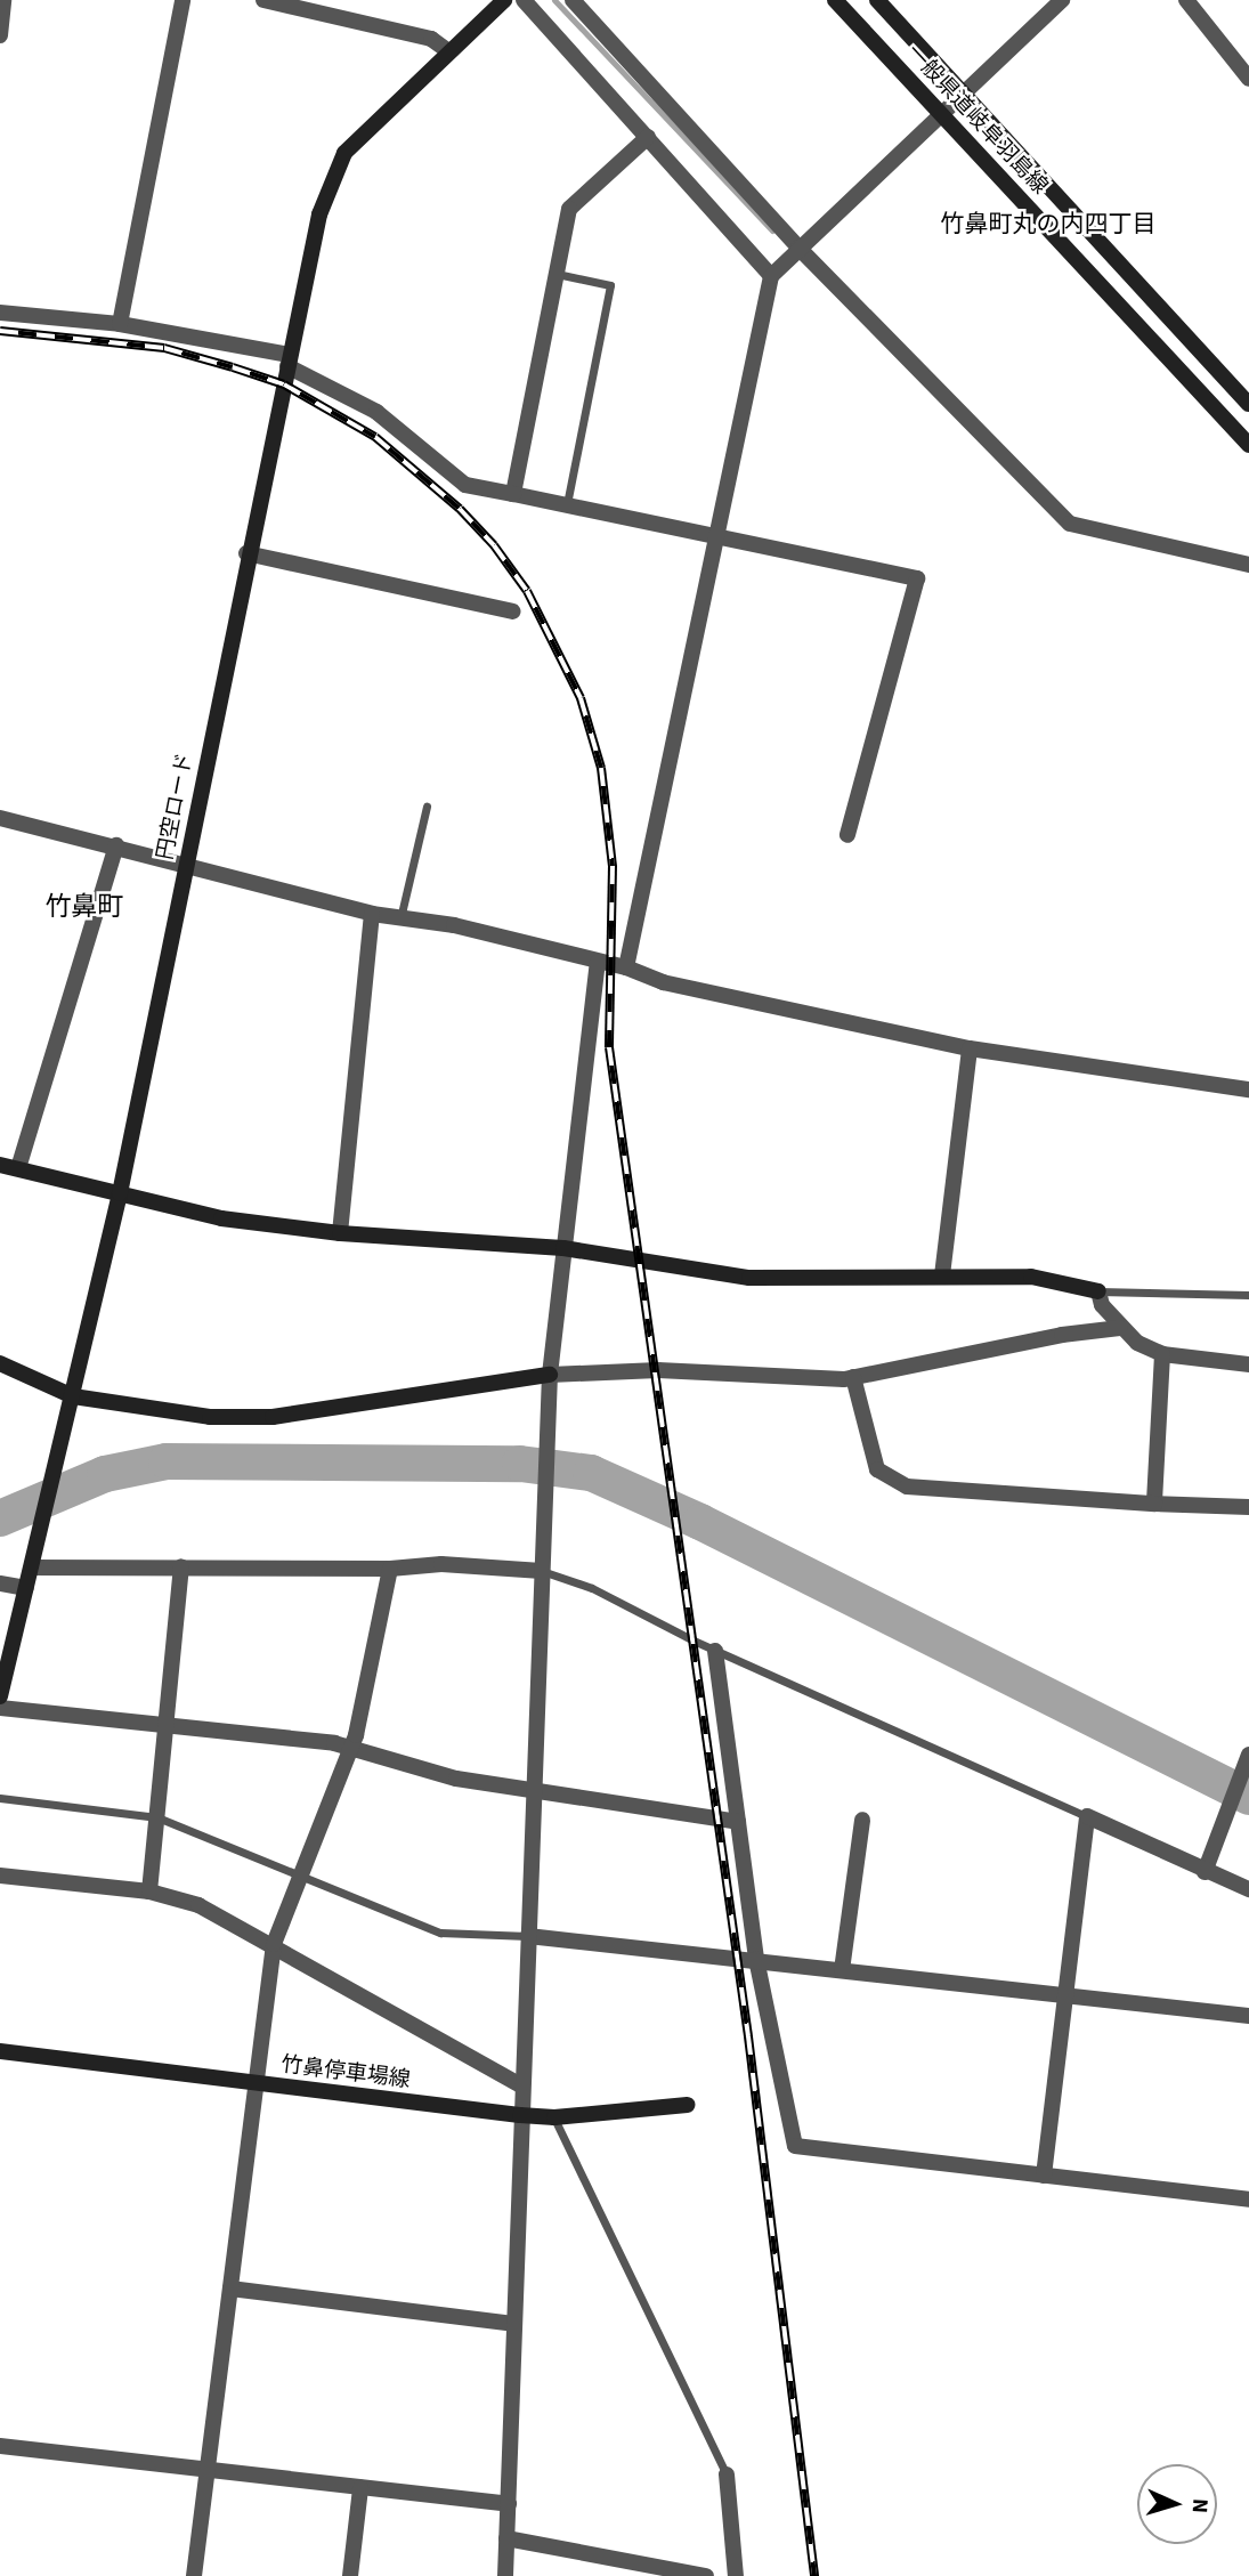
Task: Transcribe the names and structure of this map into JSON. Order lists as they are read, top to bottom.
{
  "streets": {
    "street": ["一般県道岐阜羽島線", "円空ロード", "竹鼻停車場線"]
  },
  "districts": ["竹鼻町丸の内四丁目", "竹鼻町"],
  "north": "right"
}
